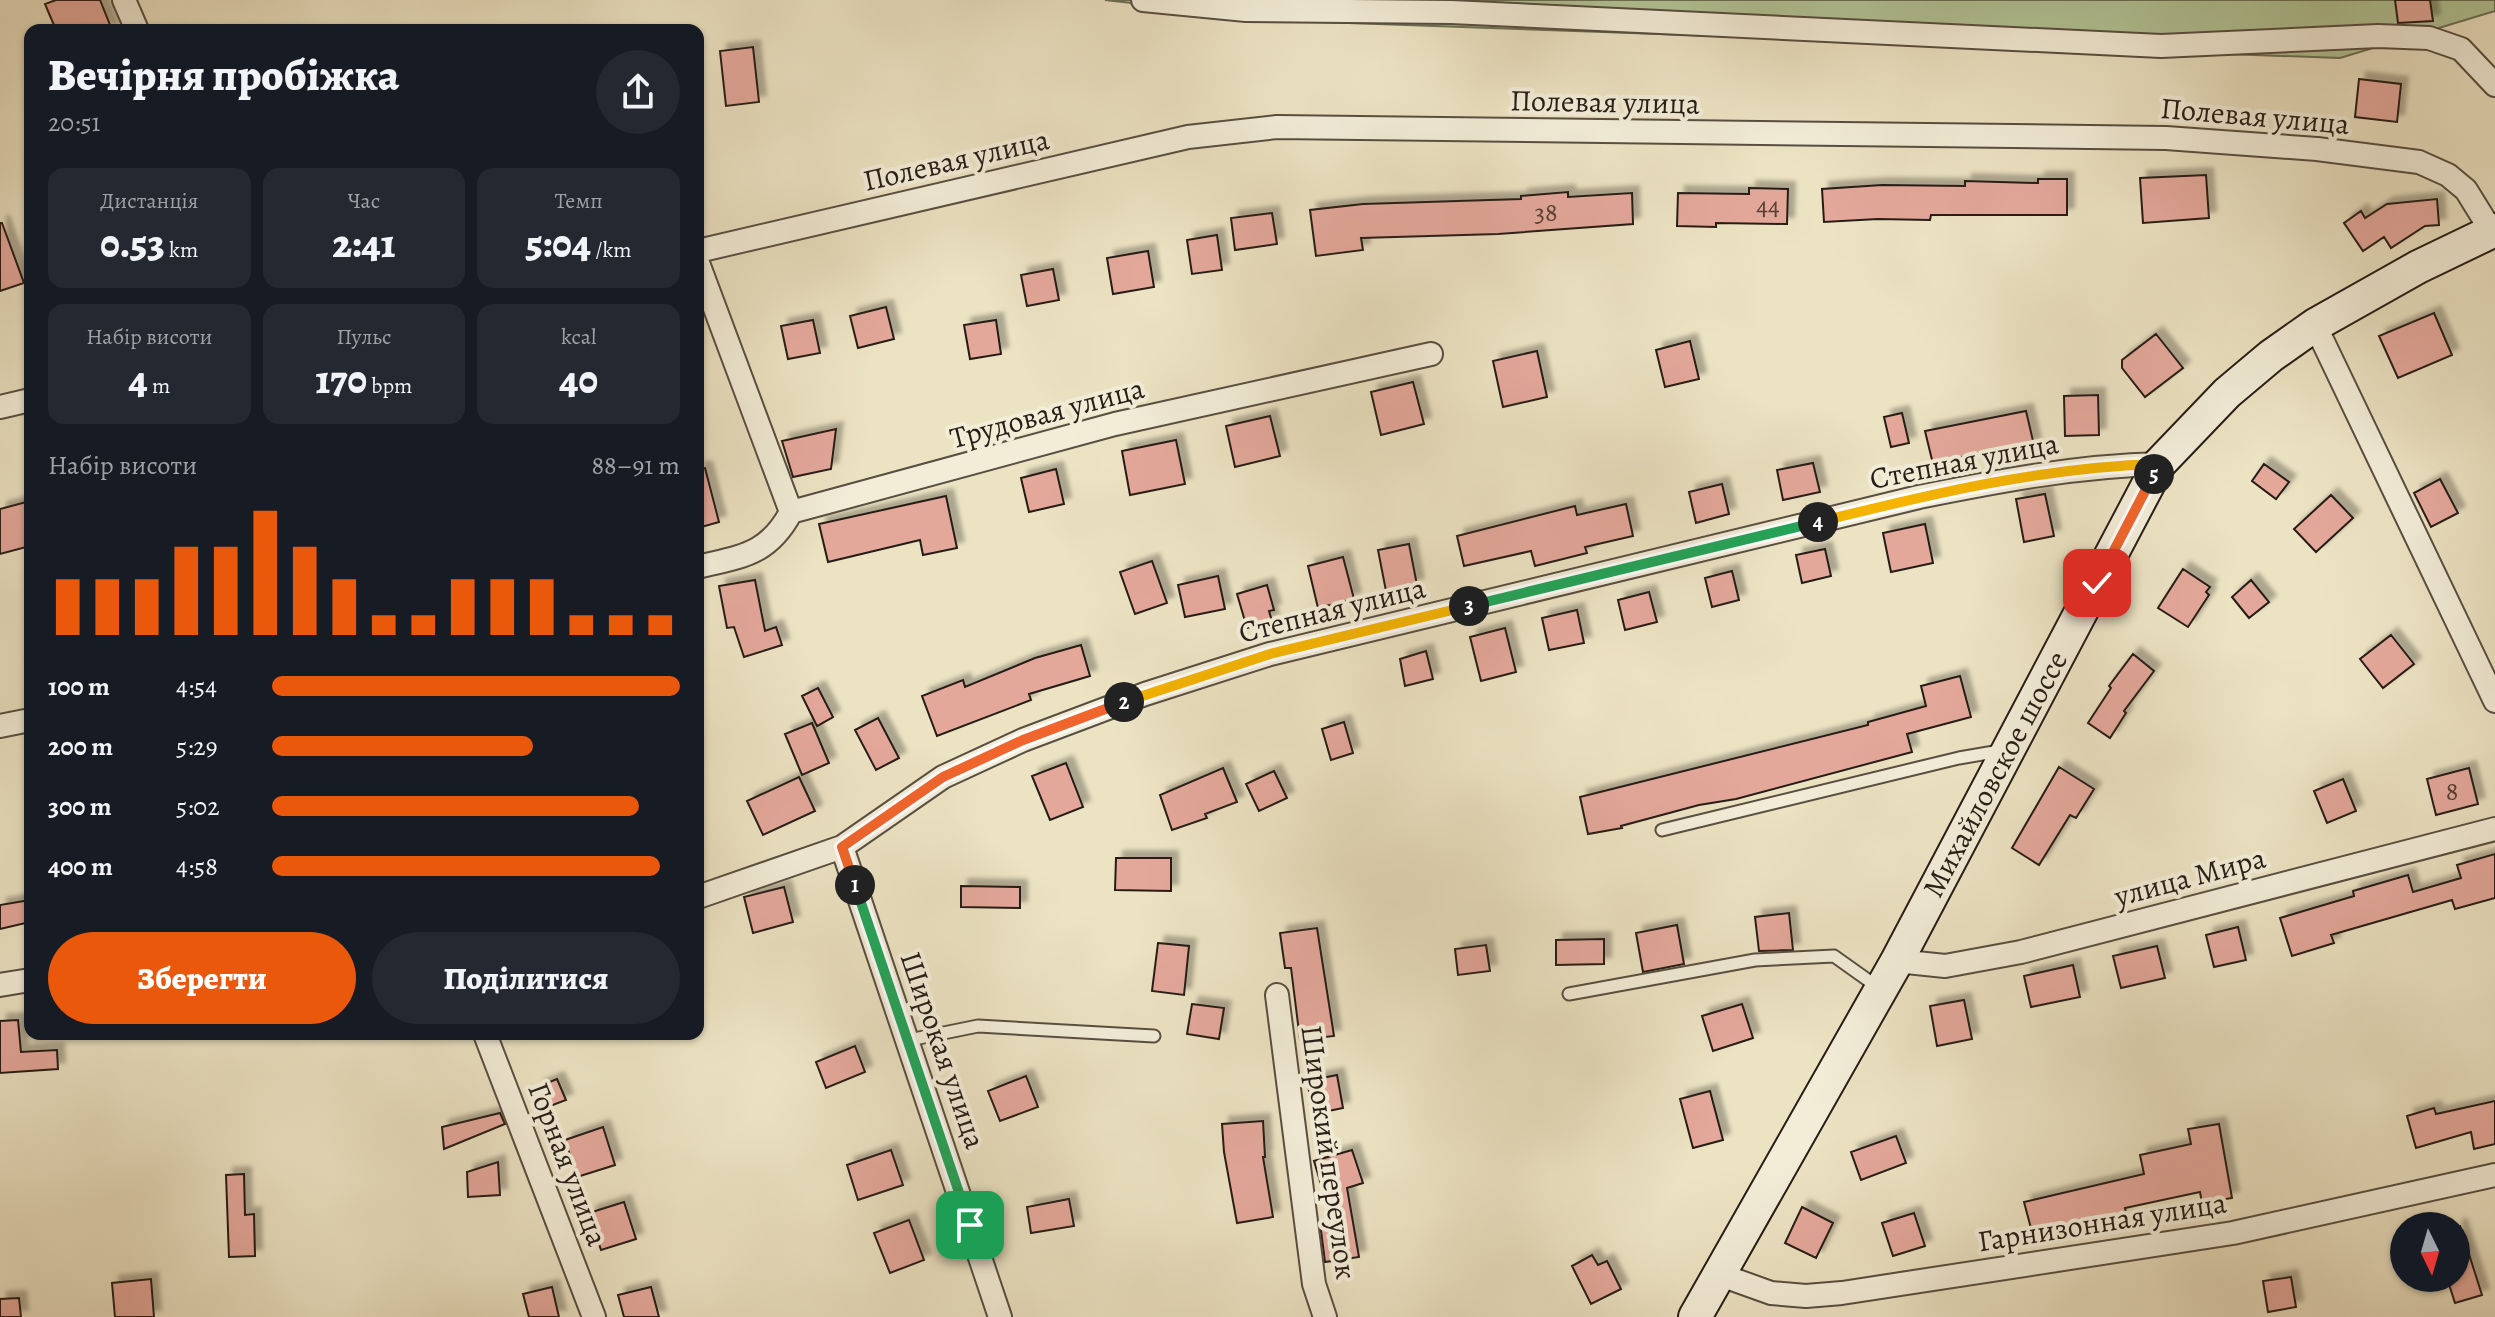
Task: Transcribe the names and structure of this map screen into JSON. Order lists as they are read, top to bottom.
{
  "streets": {
    "main road": ["Михайловское шоссе"],
    "street": [
      "Полевая улица",
      "Трудовая улица",
      "Степная улица",
      "улица Мира",
      "Широкая улица",
      "Широкий переулок",
      "Горная улица",
      "Гарнизонная улица"
    ]
  },
  "crossings": [
    ["Полевая улица", "Михайловское шоссе"],
    ["Степная улица", "Михайловское шоссе"],
    ["Степная улица", "Широкая улица"],
    ["Михайловское шоссе", "улица Мира"],
    ["Михайловское шоссе", "Гарнизонная улица"]
  ],
  "house_numbers": ["44", "38", "8"],
  "north": "bottom",
  "page": {
    "heading": ["Вечірня пробіжка", "20:51"],
    "stats": [
      ["Дистанція", "0.53 km"],
      ["Час", "2:41"],
      ["Темп", "5:04 /km"],
      ["Набір висоти", "4 m"],
      ["Пульс", "170 bpm"],
      ["kcal", "40"]
    ],
    "chart": ["Набір висоти", "88–91 m"],
    "pins": [
      "5",
      "4",
      "3",
      "2",
      "1"
    ],
    "list": [
      {
        "name": "100 m",
        "note": "4:54"
      },
      {
        "name": "200 m",
        "note": "5:29"
      },
      {
        "name": "300 m",
        "note": "5:02"
      },
      {
        "name": "400 m",
        "note": "4:58"
      }
    ],
    "buttons": ["Зберегти", "Поділитися"]
  }
}
